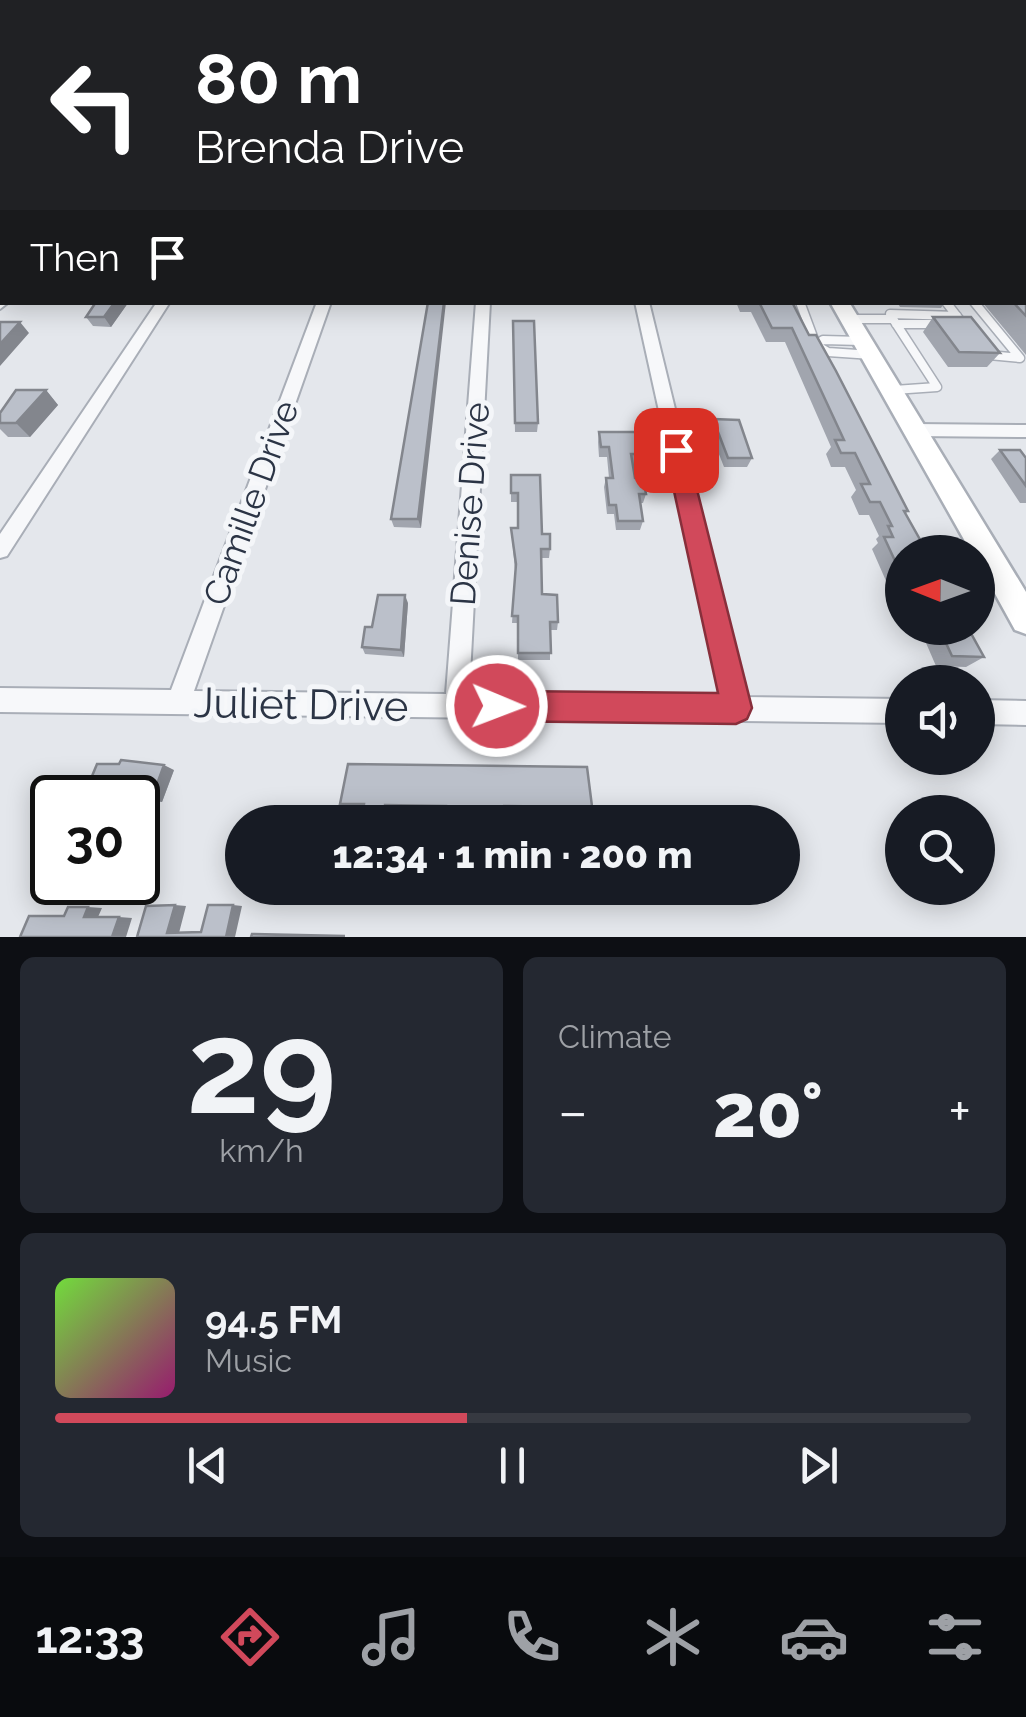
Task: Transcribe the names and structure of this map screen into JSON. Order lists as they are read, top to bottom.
{
  "streets": {
    "street": ["Camille Drive", "Denise Drive", "Juliet Drive"]
  },
  "crossings": [
    ["Camille Drive", "Juliet Drive"],
    ["Denise Drive", "Juliet Drive"]
  ],
  "north": "left",
  "page": {
    "turn": ["80 m", "Brenda Drive"],
    "then": "Then",
    "limit": "30",
    "trip": "12:34 · 1 min · 200 m",
    "tile": [
      ["29", "km/h"],
      "Climate"
    ],
    "heat": ["−", "20°", "+"],
    "song": ["94.5 FM", "Music"],
    "tabs": "12:33"
  }
}
